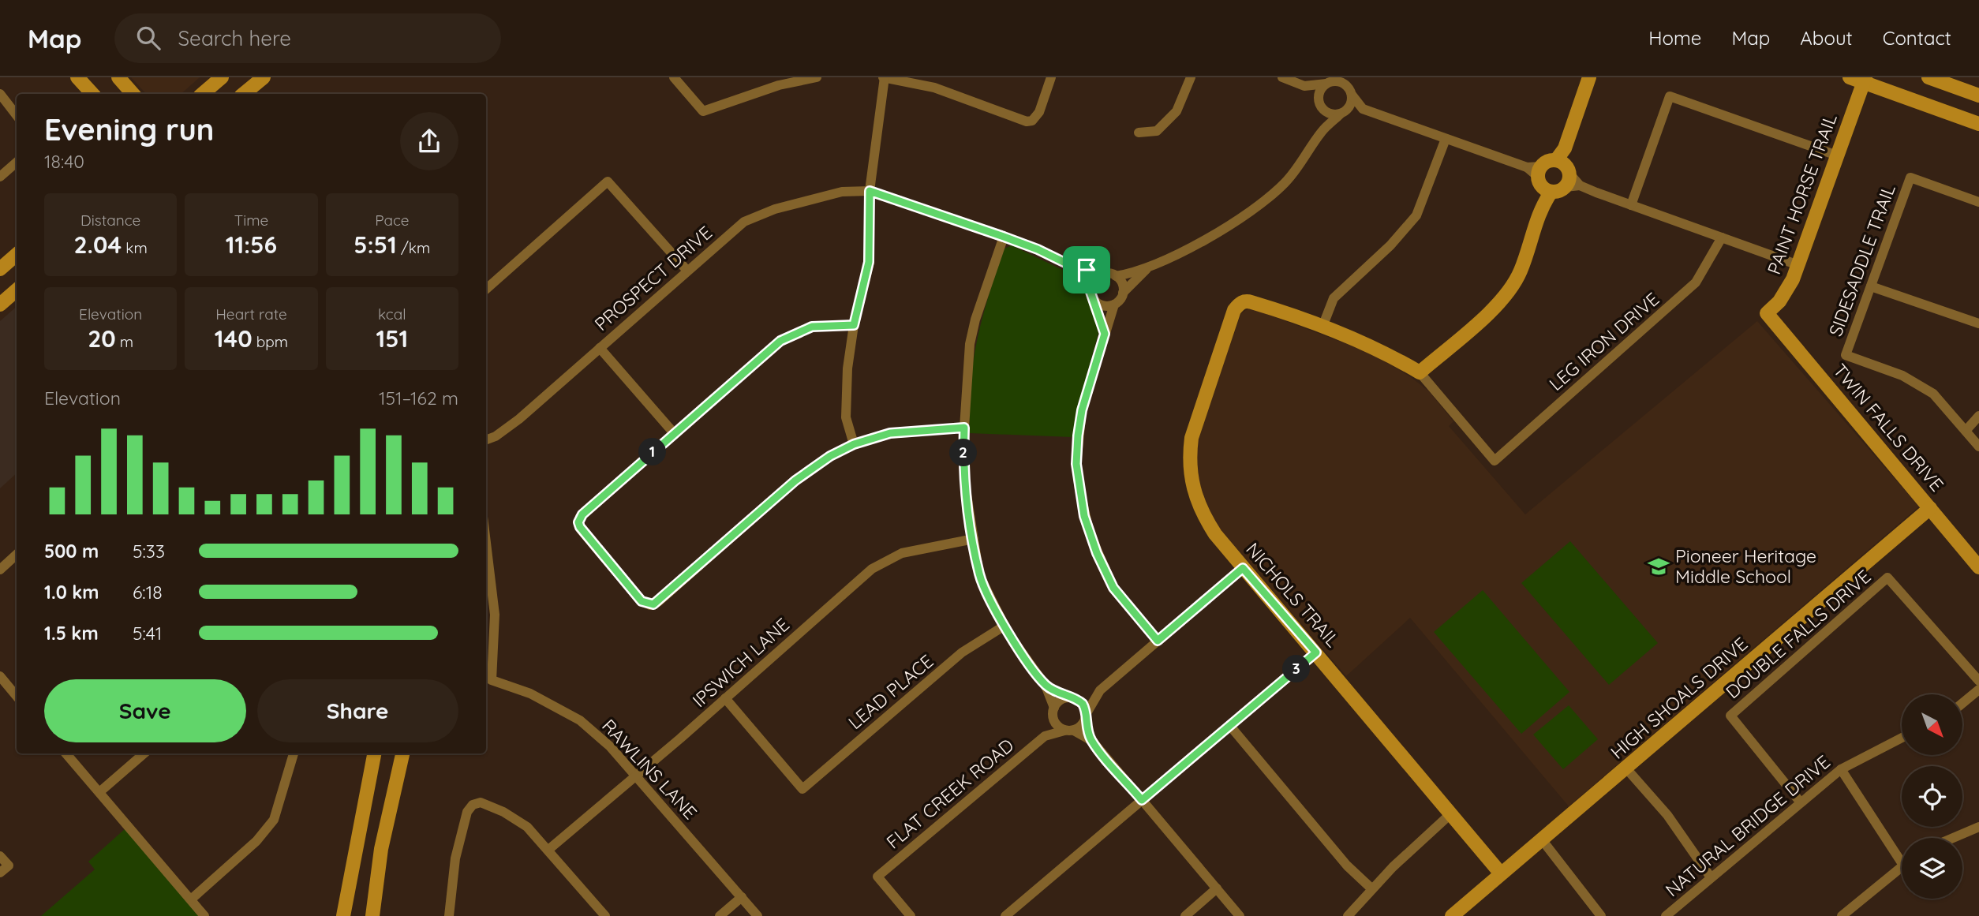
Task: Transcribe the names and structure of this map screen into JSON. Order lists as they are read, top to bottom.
{
  "streets": {
    "street": [
      "PAINT HORSE TRAIL",
      "SIDESADDLE TRAIL",
      "PROSPECT DRIVE",
      "LEG IRON DRIVE",
      "TWIN FALLS DRIVE",
      "NICHOLS TRAIL",
      "DOUBLE FALLS DRIVE",
      "IPSWICH LANE",
      "LEAD PLACE",
      "HIGH SHOALS DRIVE",
      "RAWLINS LANE",
      "FLAT CREEK ROAD",
      "NATURAL BRIDGE DRIVE"
    ]
  },
  "crossings": [
    ["PAINT HORSE TRAIL", "TWIN FALLS DRIVE"],
    ["TWIN FALLS DRIVE", "HIGH SHOALS DRIVE"],
    ["NICHOLS TRAIL", "HIGH SHOALS DRIVE"],
    ["DOUBLE FALLS DRIVE", "NATURAL BRIDGE DRIVE"],
    ["IPSWICH LANE", "LEAD PLACE"],
    ["IPSWICH LANE", "RAWLINS LANE"]
  ],
  "places": {
    "school or university": ["Pioneer Heritage Middle School"]
  },
  "north": "bottom right",
  "page": {
    "header": "Map",
    "search": "Search here",
    "nav": [
      "Home",
      "Map",
      "About",
      "Contact"
    ],
    "heading": ["Evening run", "18:40"],
    "stats": [
      ["Distance", "2.04 km"],
      ["Time", "11:56"],
      ["Pace", "5:51 /km"],
      ["Elevation", "20 m"],
      ["Heart rate", "140 bpm"],
      ["kcal", "151"]
    ],
    "chart": ["Elevation", "151–162 m"],
    "pins": ["1", "2", "3"],
    "list": [
      {
        "name": "500 m",
        "note": "5:33"
      },
      {
        "name": "1.0 km",
        "note": "6:18"
      },
      {
        "name": "1.5 km",
        "note": "5:41"
      }
    ],
    "buttons": ["Save", "Share"]
  }
}
